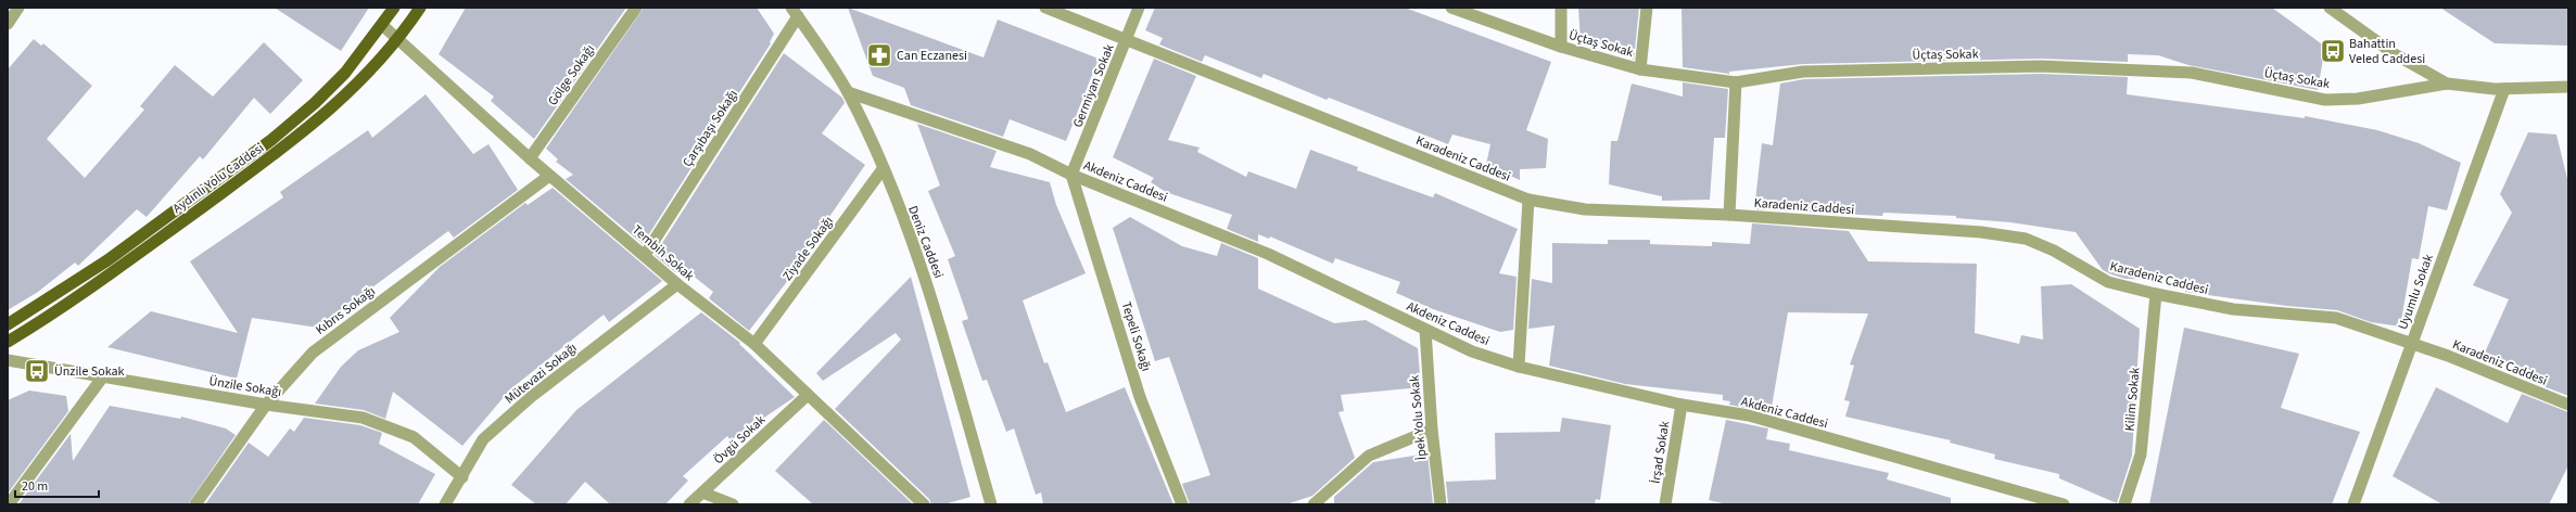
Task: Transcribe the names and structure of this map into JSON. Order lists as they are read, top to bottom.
{
  "streets": {
    "main road": ["Aydınlı Yolu Caddesi"],
    "street": [
      "Üçtaş Sokak",
      "Gölge Sokağı",
      "Germiyan Sokak",
      "Çarşıbaşı Sokağı",
      "Karadeniz Caddesi",
      "Akdeniz Caddesi",
      "Deniz Caddesi",
      "Ziyade Sokağı",
      "Tembih Sokak",
      "Uyumlu Sokak",
      "Kıbrıs Sokağı",
      "Tepeli Sokağı",
      "Mütevazi Sokağı",
      "Ünzile Sokağı",
      "Kilim Sokak",
      "İpek Yolu Sokak",
      "Övgü Sokak",
      "İrşad Sokak"
    ]
  },
  "crossings": [
    ["Gölge Sokağı", "Tembih Sokak"],
    ["Germiyan Sokak", "Karadeniz Caddesi"],
    ["Germiyan Sokak", "Akdeniz Caddesi"],
    ["Germiyan Sokak", "Tepeli Sokağı"],
    ["Çarşıbaşı Sokağı", "Deniz Caddesi"],
    ["Çarşıbaşı Sokağı", "Tembih Sokak"],
    ["Karadeniz Caddesi", "Uyumlu Sokak"],
    ["Karadeniz Caddesi", "Kilim Sokak"],
    ["Aydınlı Yolu Caddesi", "Tembih Sokak"],
    ["Akdeniz Caddesi", "Deniz Caddesi"],
    ["Akdeniz Caddesi", "Tepeli Sokağı"],
    ["Akdeniz Caddesi", "İpek Yolu Sokak"],
    ["Akdeniz Caddesi", "İrşad Sokak"],
    ["Deniz Caddesi", "Ziyade Sokağı"],
    ["Ziyade Sokağı", "Tembih Sokak"],
    ["Tembih Sokak", "Kıbrıs Sokağı"],
    ["Tembih Sokak", "Mütevazi Sokağı"],
    ["Tembih Sokak", "Övgü Sokak"],
    ["Kıbrıs Sokağı", "Ünzile Sokağı"],
    ["Mütevazi Sokağı", "Ünzile Sokağı"]
  ],
  "places": {
    "bus stop": ["Bahattin Veled Caddesi", "Ünzile Sokak"],
    "pharmacy": ["Can Eczanesi"]
  },
  "scale_bar": "20 m"
}
